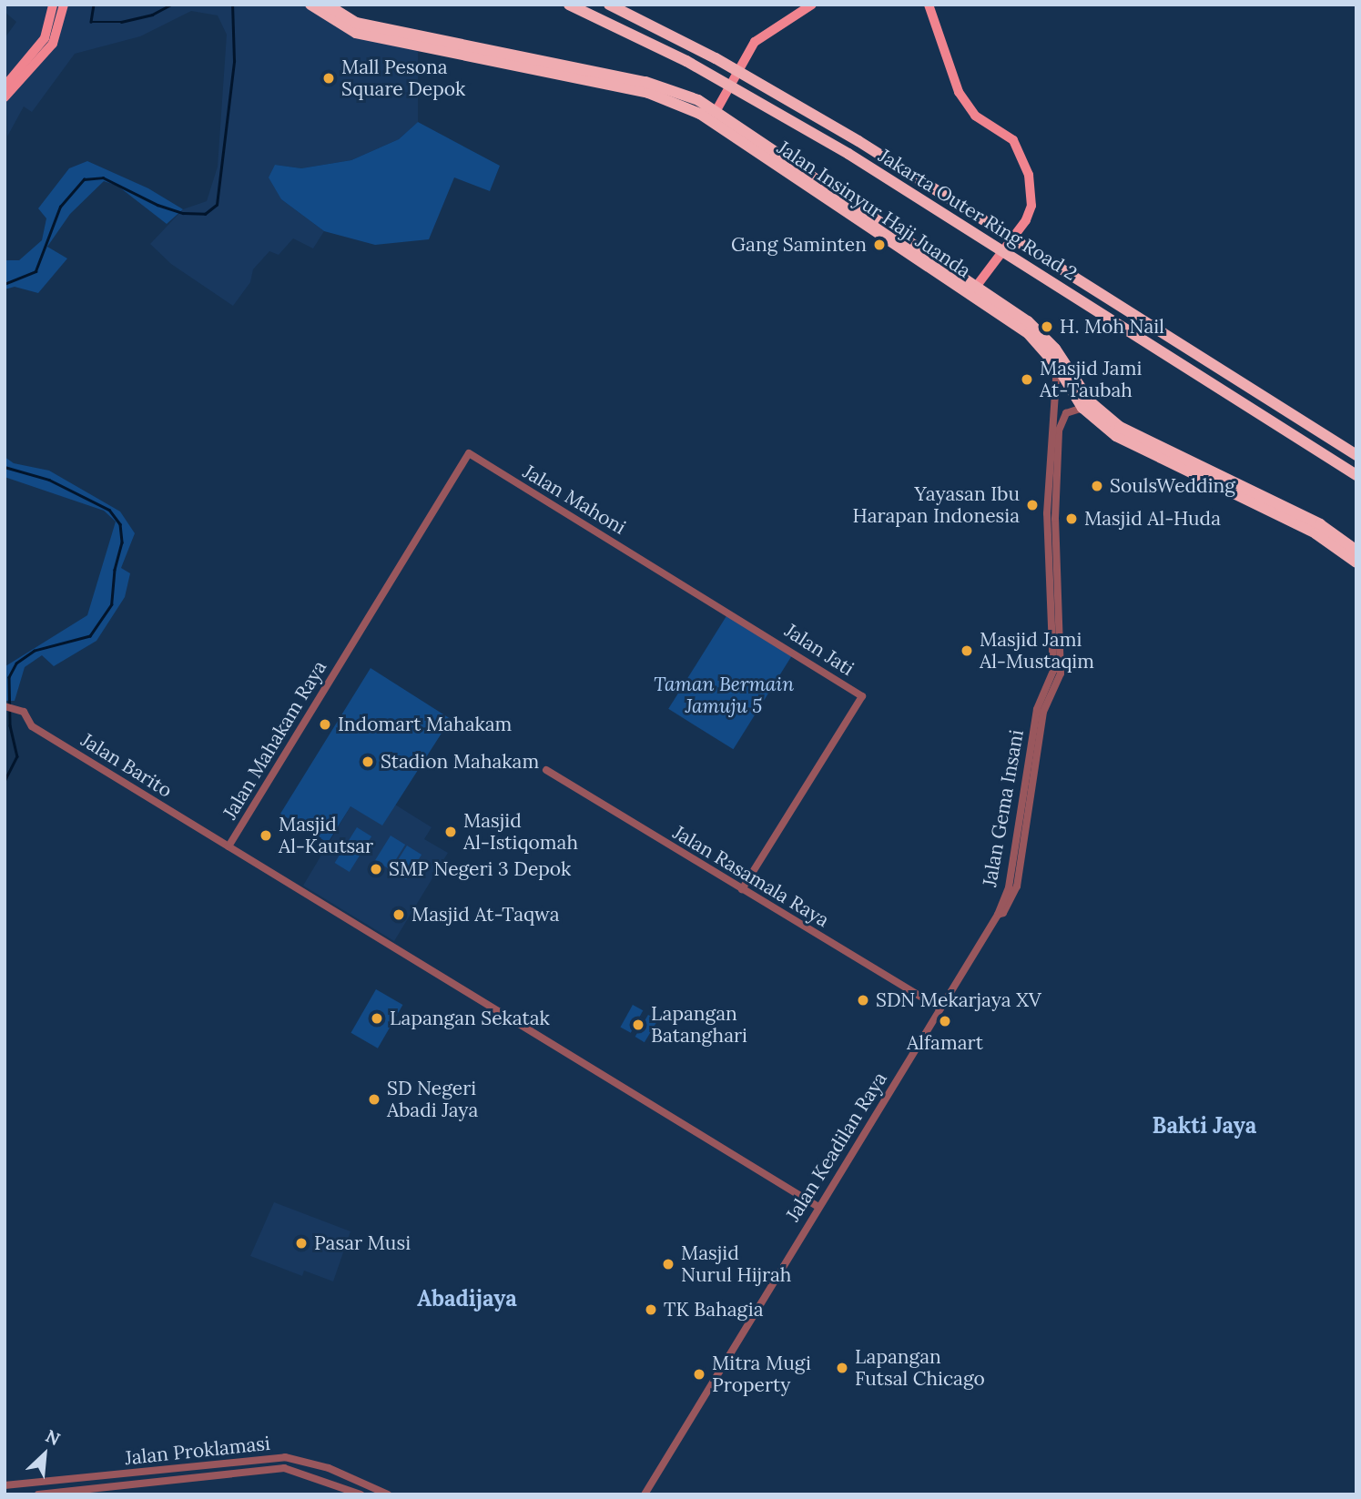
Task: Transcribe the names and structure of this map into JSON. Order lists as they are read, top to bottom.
{
  "streets": {
    "highway": ["Jalan Insinyur Haji Juanda", "Jakarta Outer Ring Road 2"],
    "street": [
      "Jalan Mahoni",
      "Jalan Jati",
      "Jalan Mahakam Raya",
      "Jalan Barito",
      "Jalan Gema Insani",
      "Jalan Rasamala Raya",
      "Jalan Keadilan Raya",
      "Jalan Proklamasi"
    ]
  },
  "crossings": [
    ["Jalan Insinyur Haji Juanda", "Jalan Gema Insani"],
    ["Jalan Mahoni", "Jalan Jati"],
    ["Jalan Mahoni", "Jalan Mahakam Raya"],
    ["Jalan Jati", "Jalan Rasamala Raya"],
    ["Jalan Mahakam Raya", "Jalan Barito"],
    ["Jalan Barito", "Jalan Keadilan Raya"],
    ["Jalan Gema Insani", "Jalan Keadilan Raya"],
    ["Jalan Rasamala Raya", "Jalan Keadilan Raya"]
  ],
  "districts": ["Bakti Jaya", "Abadijaya"],
  "parks": ["Taman Bermain Jamuju 5"],
  "places": [
    "Mall Pesona Square Depok",
    "Gang Saminten",
    "H. Moh Nail",
    "Masjid Jami At-Taubah",
    "SoulsWedding",
    "Yayasan Ibu Harapan Indonesia",
    "Masjid Al-Huda",
    "Masjid Jami Al-Mustaqim",
    "Indomart Mahakam",
    "Stadion Mahakam",
    "Masjid Al-Istiqomah",
    "Masjid Al-Kautsar",
    "SMP Negeri 3 Depok",
    "Masjid At-Taqwa",
    "SDN Mekarjaya XV",
    "Lapangan Sekatak",
    "Alfamart",
    "Lapangan Batanghari",
    "SD Negeri Abadi Jaya",
    "Pasar Musi",
    "Masjid Nurul Hijrah",
    "TK Bahagia",
    "Lapangan Futsal Chicago",
    "Mitra Mugi Property"
  ],
  "north": "top right"
}
